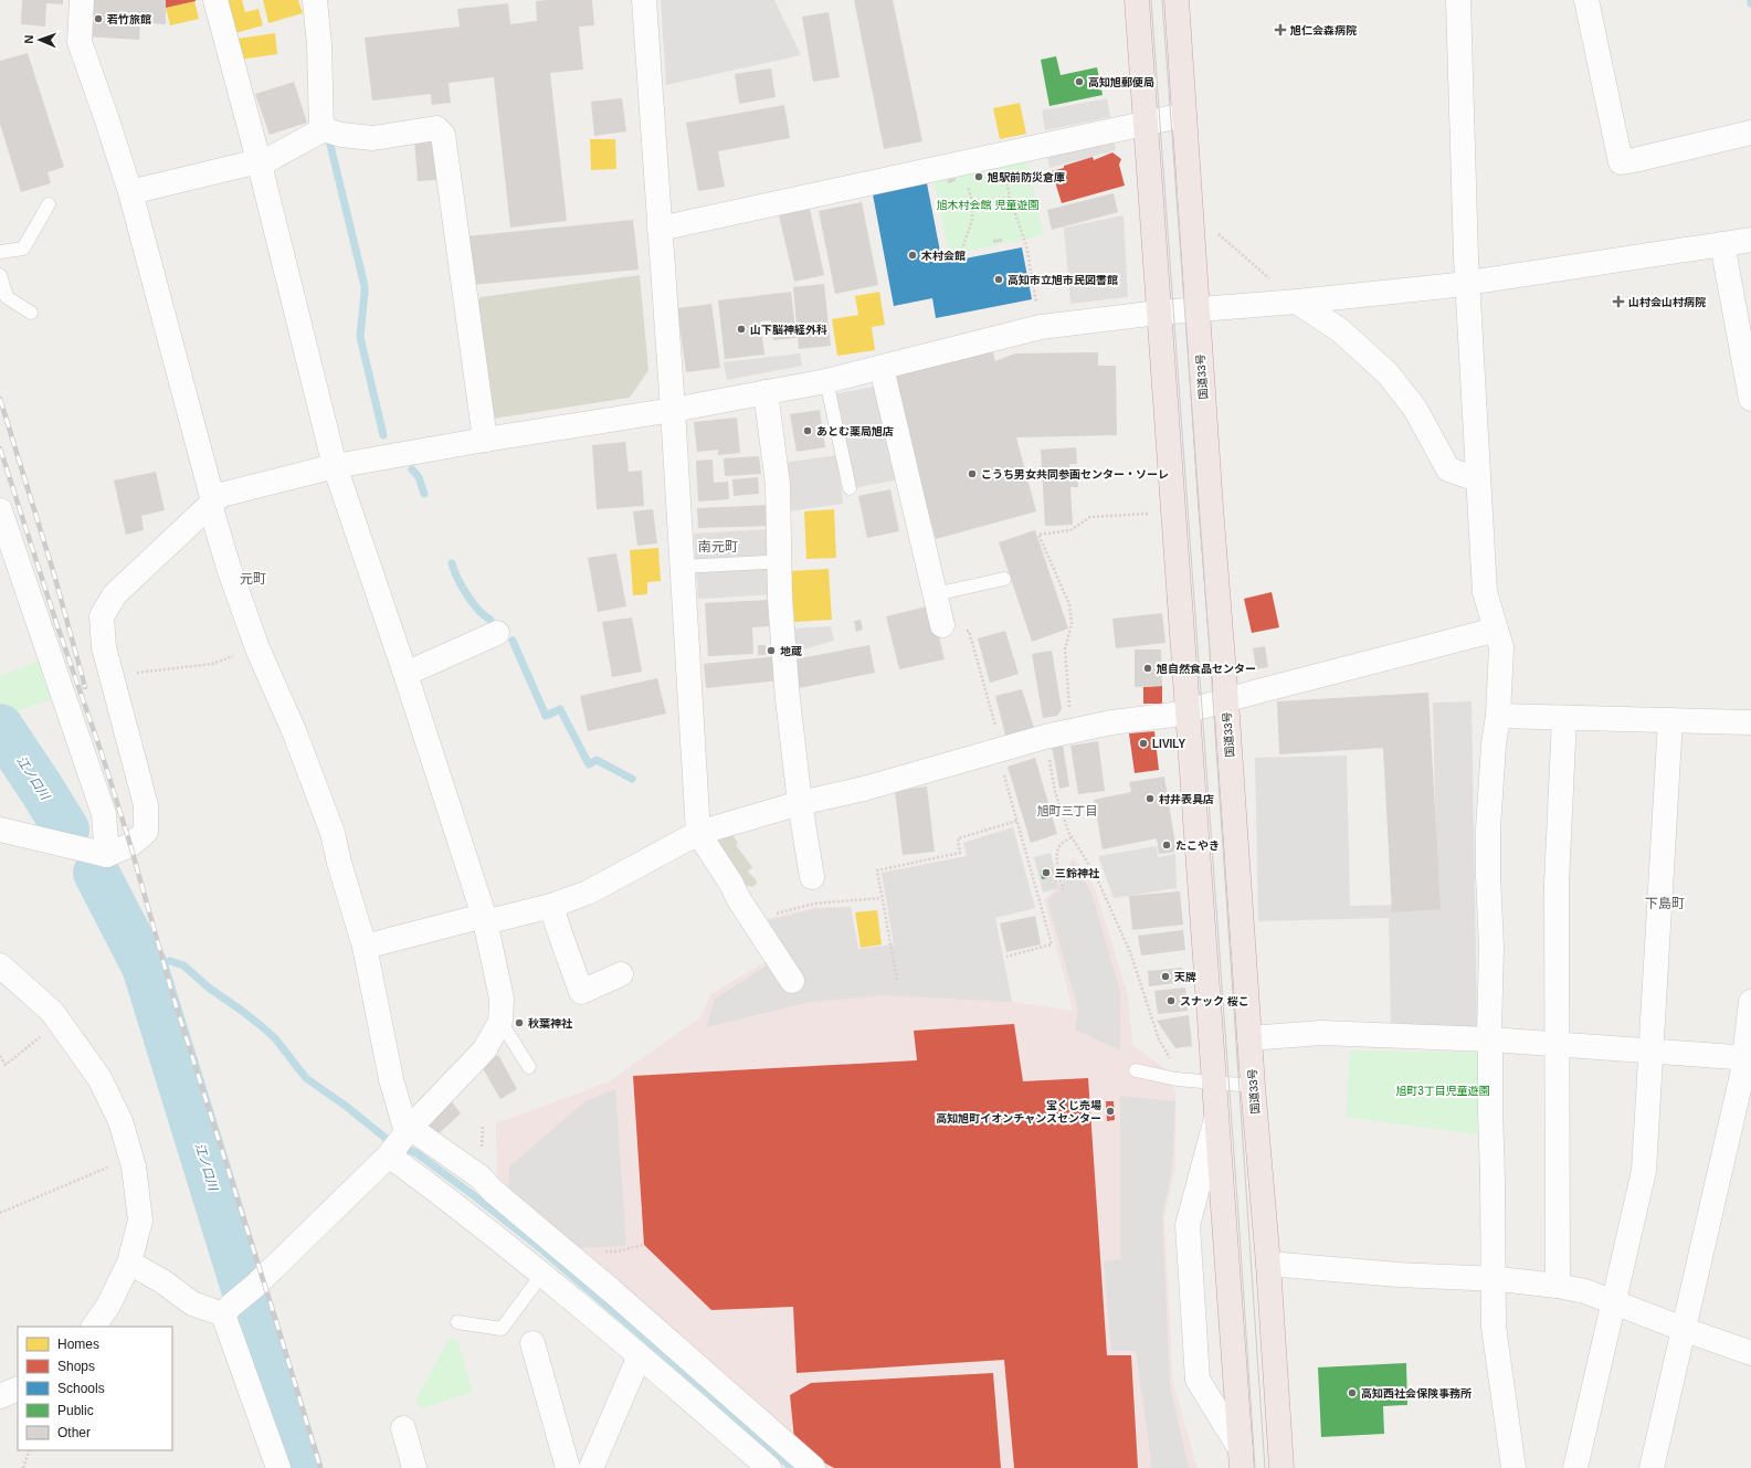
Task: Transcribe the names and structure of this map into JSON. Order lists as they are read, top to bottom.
{
  "streets": {
    "highway": ["国道33号"]
  },
  "districts": [
    "南元町",
    "元町",
    "旭町三丁目",
    "下島町"
  ],
  "water": ["江ノ口川"],
  "parks": ["旭木村会館 児童遊園", "旭町3丁目児童遊園"],
  "places": {
    "other": [
      "若竹旅館",
      "高知旭郵便局",
      "旭駅前防災倉庫",
      "木村会館",
      "高知市立旭市民図書館",
      "山下脳神経外科",
      "あとむ薬局旭店",
      "こうち男女共同参画センター・ソーレ",
      "地蔵",
      "旭自然食品センター",
      "LIVILY",
      "村井表具店",
      "たこやき",
      "三鈴神社",
      "天牌",
      "スナック 桜こ",
      "秋葉神社",
      "宝くじ売場 高知旭町イオンチャンスセンター",
      "高知西社会保険事務所"
    ],
    "health": ["旭仁会森病院", "山村会山村病院"]
  },
  "legend": [
    "Homes",
    "Shops",
    "Schools",
    "Public",
    "Other"
  ],
  "north": "left"
}
